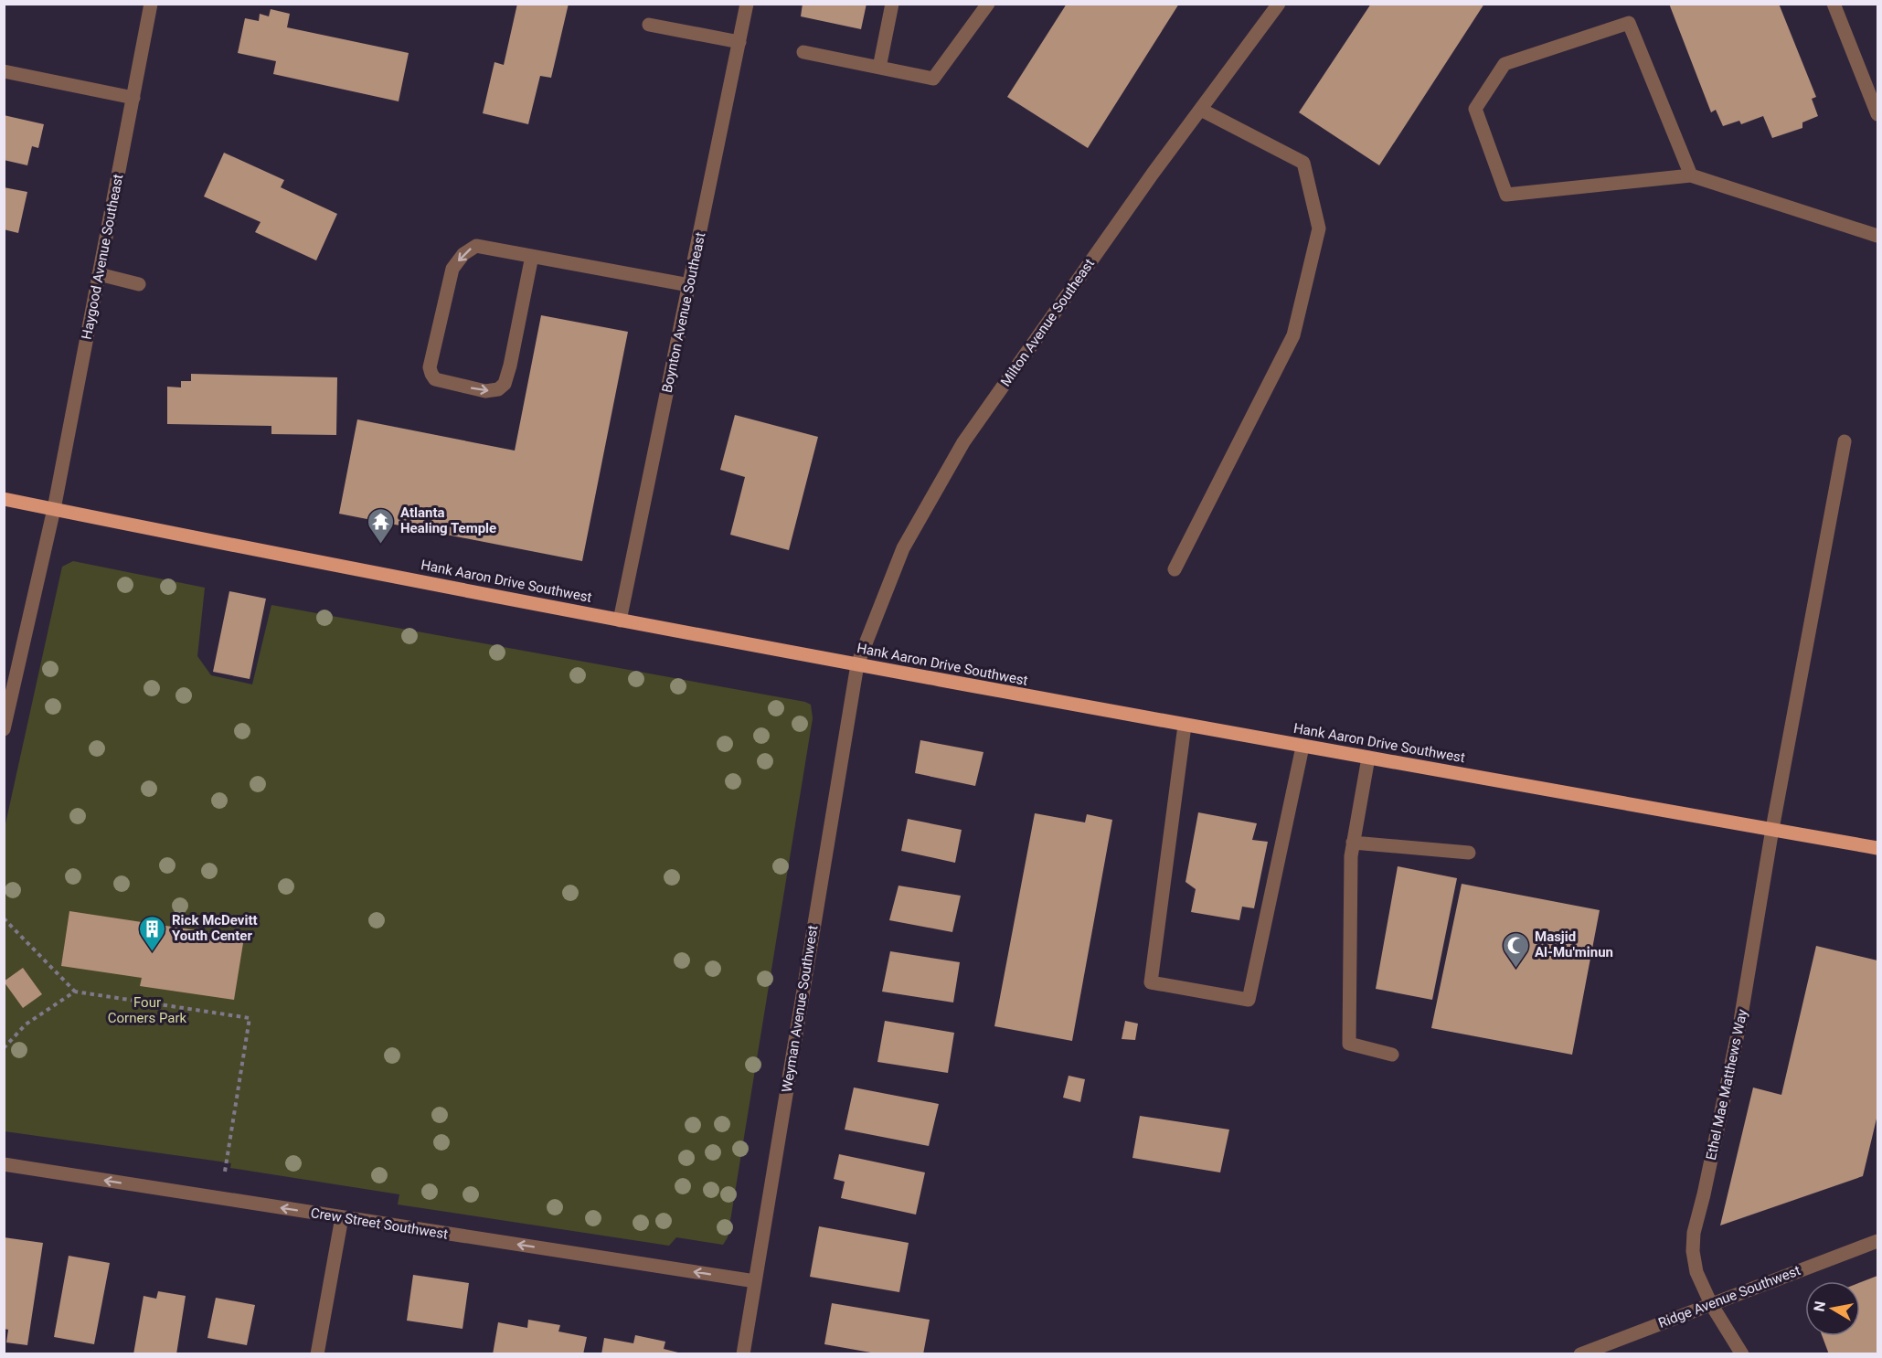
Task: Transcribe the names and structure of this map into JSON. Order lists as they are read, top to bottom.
{
  "streets": {
    "main road": ["Hank Aaron Drive Southwest"],
    "street": [
      "Haygood Avenue Southeast",
      "Boynton Avenue Southeast",
      "Milton Avenue Southeast",
      "Weyman Avenue Southwest",
      "Ethel Mae Matthews Way",
      "Crew Street Southwest",
      "Ridge Avenue Southwest"
    ]
  },
  "crossings": [
    ["Haygood Avenue Southeast", "Hank Aaron Drive Southwest"],
    ["Boynton Avenue Southeast", "Hank Aaron Drive Southwest"],
    ["Milton Avenue Southeast", "Hank Aaron Drive Southwest"],
    ["Milton Avenue Southeast", "Weyman Avenue Southwest"],
    ["Hank Aaron Drive Southwest", "Weyman Avenue Southwest"],
    ["Hank Aaron Drive Southwest", "Ethel Mae Matthews Way"],
    ["Weyman Avenue Southwest", "Crew Street Southwest"],
    ["Ethel Mae Matthews Way", "Ridge Avenue Southwest"]
  ],
  "one_way": ["Crew Street Southwest"],
  "parks": ["Four Corners Park"],
  "places": {
    "temple": ["Atlanta Healing Temple"],
    "building": ["Rick McDevitt Youth Center"],
    "mosque": ["Masjid Al-Mu'minun"]
  },
  "north": "left"
}
